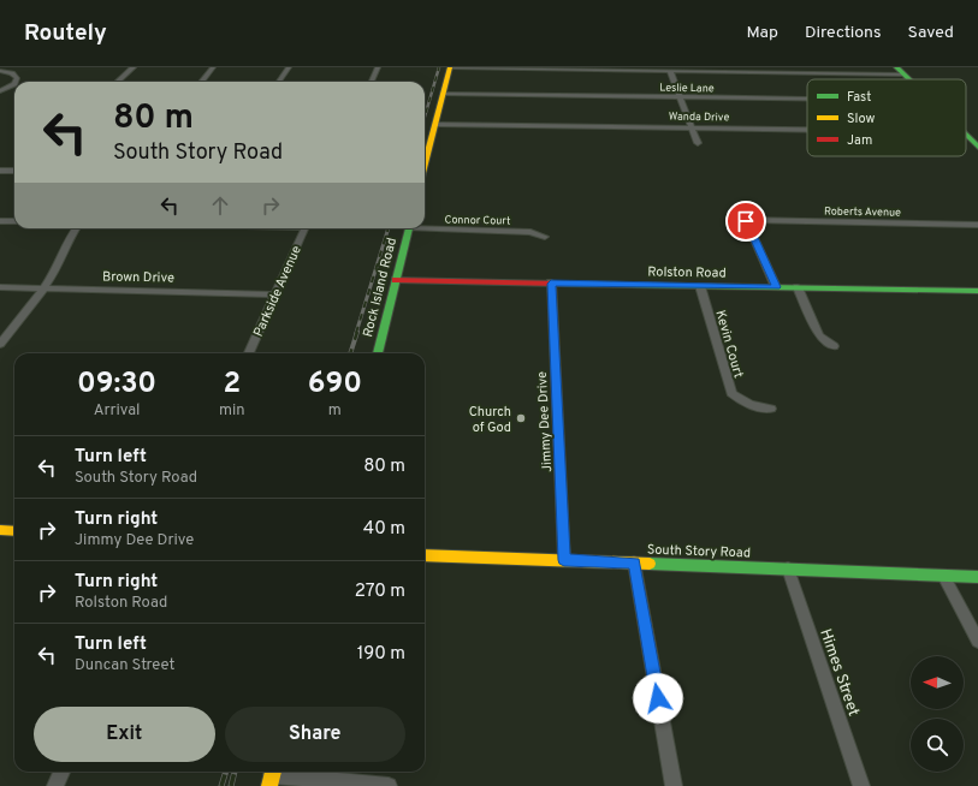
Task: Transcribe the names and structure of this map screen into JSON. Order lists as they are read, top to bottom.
{
  "streets": {
    "main road": ["Rolston Road", "Rock Island Road", "South Story Road"],
    "street": [
      "Leslie Lane",
      "Wanda Drive",
      "Roberts Avenue",
      "Connor Court",
      "Brown Drive",
      "Parkside Avenue",
      "Kevin Court",
      "Jimmy Dee Drive",
      "Himes Street"
    ]
  },
  "crossings": [
    ["Roberts Avenue", "Rolston Road"],
    ["Rolston Road", "Rock Island Road"],
    ["Rolston Road", "Kevin Court"],
    ["Rolston Road", "Jimmy Dee Drive"],
    ["Brown Drive", "Parkside Avenue"],
    ["Jimmy Dee Drive", "South Story Road"],
    ["South Story Road", "Himes Street"]
  ],
  "places": ["Church of God"],
  "legend": ["Fast", "Slow", "Jam"],
  "north": "left",
  "page": {
    "header": "Routely",
    "nav": ["Map", "Directions", "Saved"],
    "turn": ["80 m", "South Story Road"],
    "eta": [
      "09:30",
      "Arrival",
      "2",
      "min",
      "690",
      "m"
    ],
    "list": [
      {
        "name": "Turn left",
        "note": "South Story Road",
        "value": "80 m"
      },
      {
        "name": "Turn right",
        "note": "Jimmy Dee Drive",
        "value": "40 m"
      },
      {
        "name": "Turn right",
        "note": "Rolston Road",
        "value": "270 m"
      },
      {
        "name": "Turn left",
        "note": "Duncan Street",
        "value": "190 m"
      }
    ],
    "buttons": ["Exit", "Share"]
  }
}
